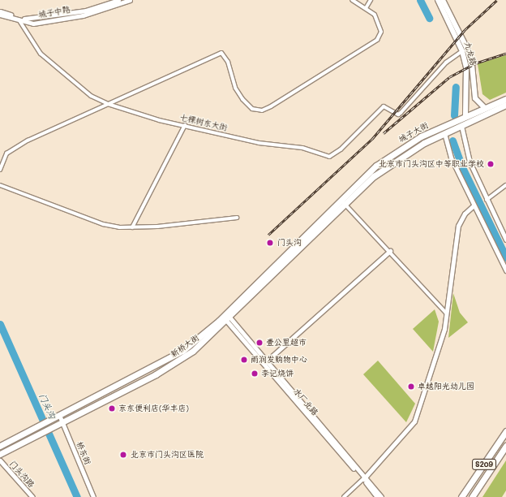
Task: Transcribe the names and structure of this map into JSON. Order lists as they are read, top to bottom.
{
  "streets": {
    "main road": [
      "九龙路",
      "城子大街",
      "新桥大街",
      "S209"
    ],
    "street": [
      "城子中路",
      "七棵树东大街",
      "水厂北路",
      "桥东街",
      "门头沟路"
    ]
  },
  "crossings": [
    ["城子中路", "七棵树东大街"],
    ["九龙路", "七棵树东大街"],
    ["九龙路", "城子大街"],
    ["城子大街", "新桥大街"],
    ["新桥大街", "水厂北路"],
    ["新桥大街", "桥东街"]
  ],
  "water": ["门头沟"],
  "places": [
    "北京市门头沟区中等职业学校",
    "门头沟",
    "壹公里超市",
    "雨润发购物中心",
    "李记烧饼",
    "卓越阳光幼儿园",
    "京东便利店(华丰店)",
    "北京市门头沟区医院"
  ]
}
